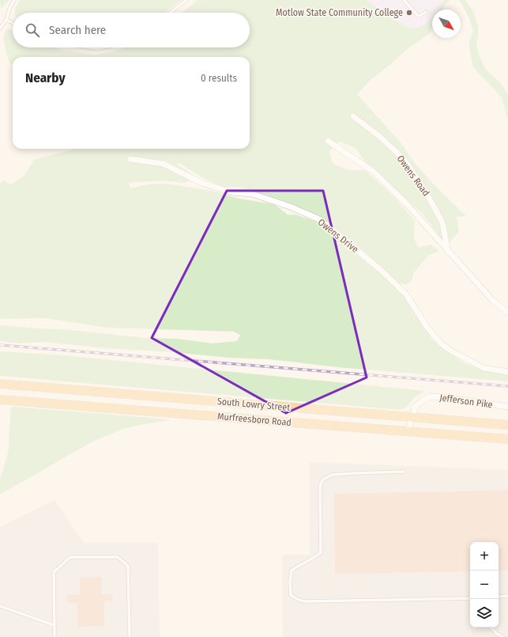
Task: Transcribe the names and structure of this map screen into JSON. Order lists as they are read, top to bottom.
{
  "streets": {
    "main road": ["South Lowry Street", "Murfreesboro Road"],
    "street": ["Owens Road", "Owens Drive", "Jefferson Pike"]
  },
  "crossings": [
    ["Jefferson Pike", "South Lowry Street"],
    ["Jefferson Pike", "Murfreesboro Road"]
  ],
  "places": ["Motlow State Community College"],
  "north": "bottom right",
  "page": {
    "search": "Search here",
    "heading": ["Nearby", "0 results"],
    "map_buttons": ["+", "−"]
  }
}
